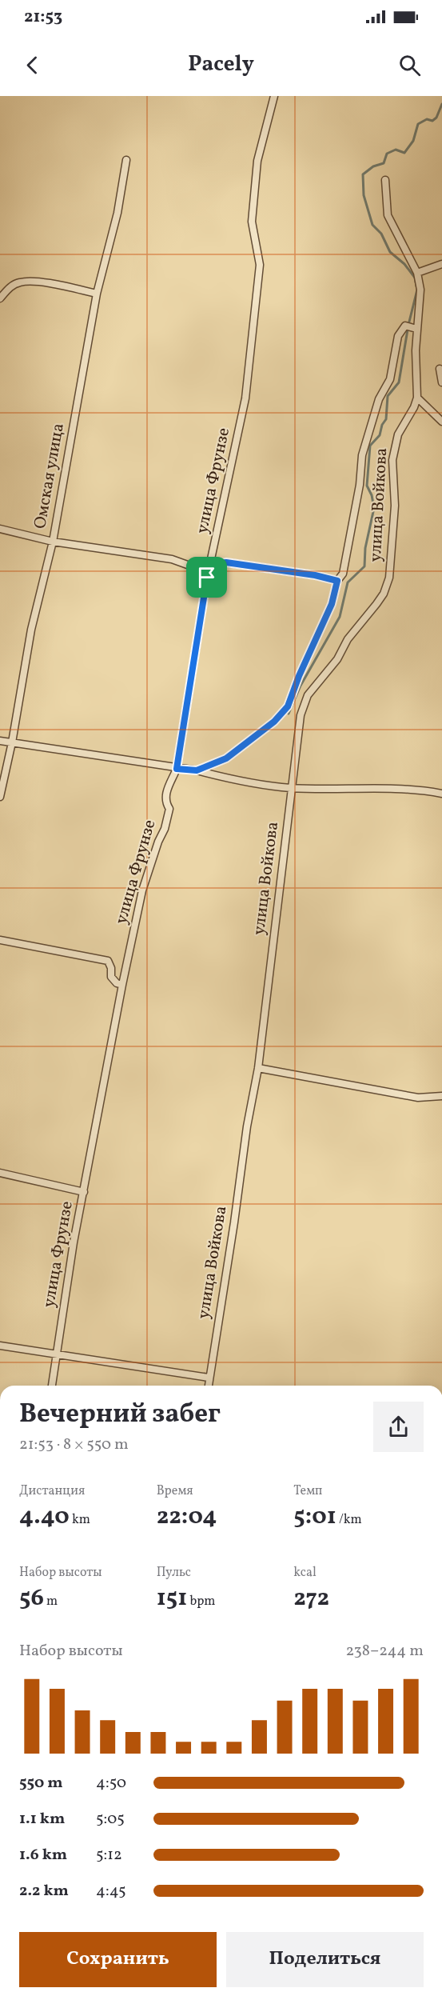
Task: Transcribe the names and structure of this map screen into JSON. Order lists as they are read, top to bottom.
{
  "streets": {
    "street": ["Омская улица", "улица Фрунзе", "улица Войкова"]
  },
  "page": {
    "status": "21:53",
    "header": "Pacely",
    "heading": ["Вечерний забег", "21:53 · 8 × 550 m"],
    "stats": [
      ["Дистанция", "4.40 km"],
      ["Время", "22:04"],
      ["Темп", "5:01 /km"],
      ["Набор высоты", "56 m"],
      ["Пульс", "151 bpm"],
      ["kcal", "272"]
    ],
    "chart": ["Набор высоты", "238–244 m"],
    "list": [
      {
        "name": "550 m",
        "note": "4:50"
      },
      {
        "name": "1.1 km",
        "note": "5:05"
      },
      {
        "name": "1.6 km",
        "note": "5:12"
      },
      {
        "name": "2.2 km",
        "note": "4:45"
      }
    ],
    "buttons": ["Сохранить", "Поделиться"]
  }
}
